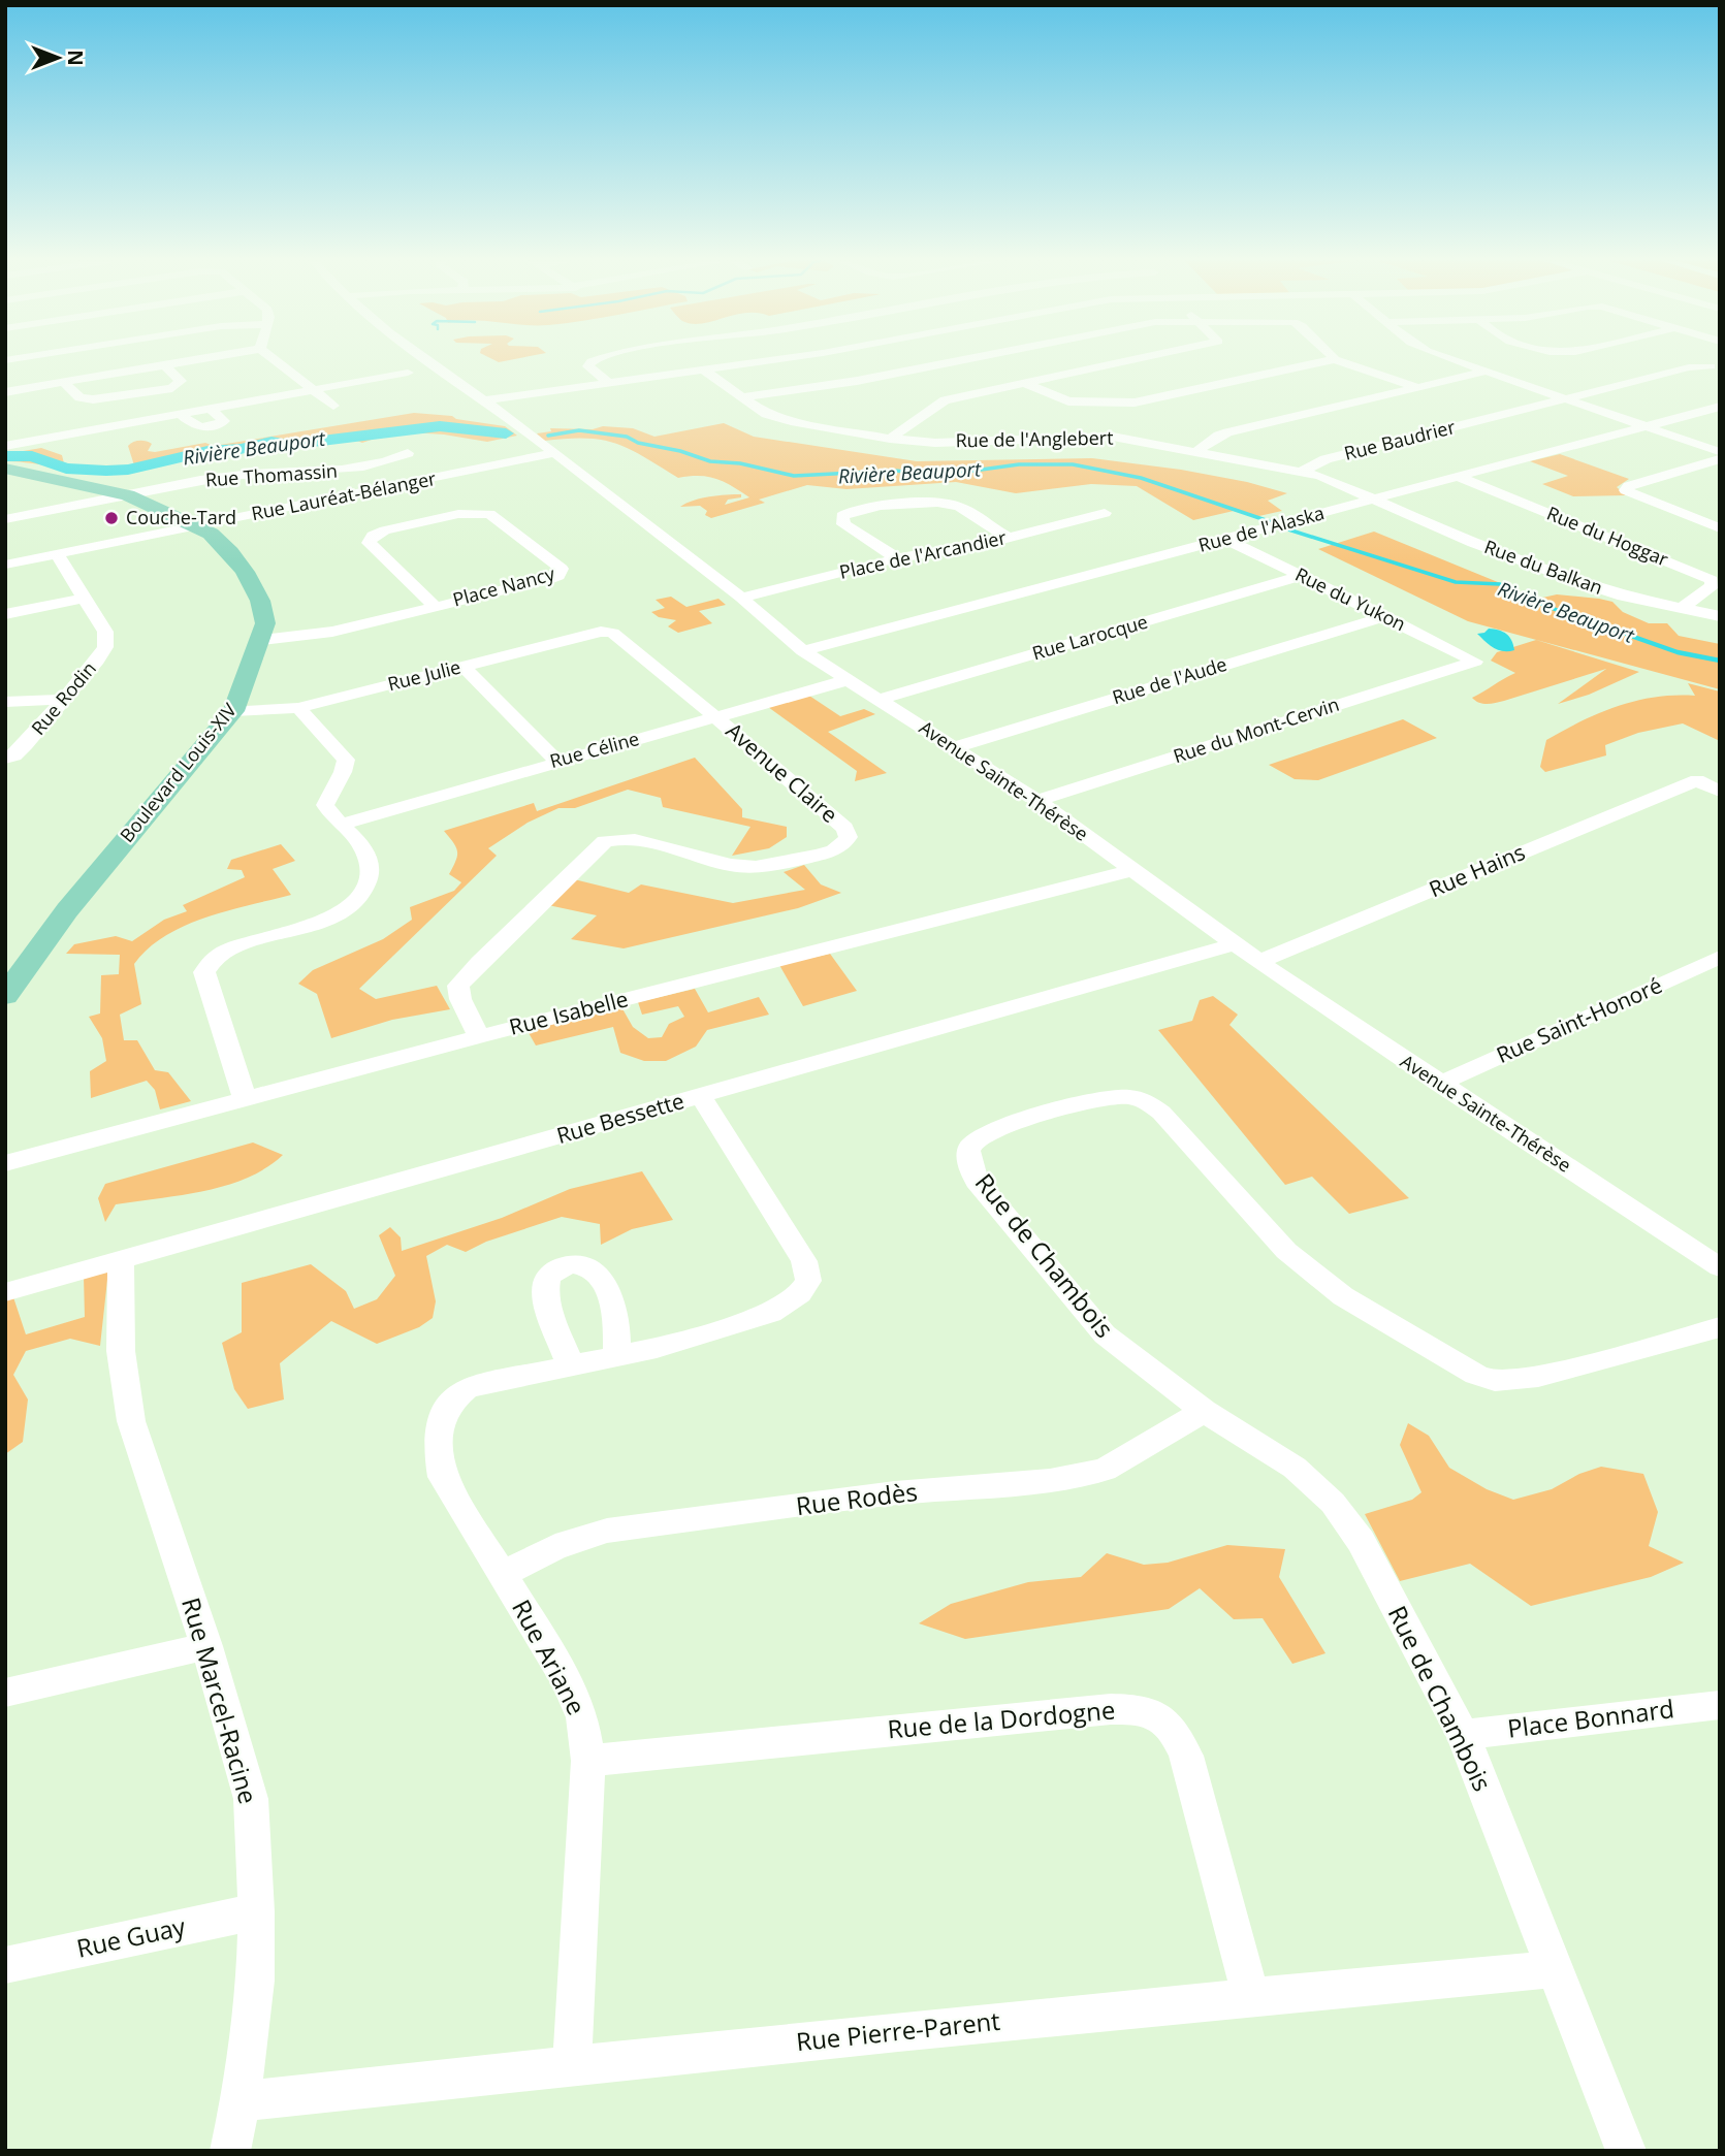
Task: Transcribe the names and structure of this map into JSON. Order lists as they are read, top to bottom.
{
  "streets": {
    "main road": ["Boulevard Louis-XIV"],
    "street": [
      "Rue de l'Anglebert",
      "Rue Baudrier",
      "Rue Thomassin",
      "Rue Lauréat-Bélanger",
      "Rue de l'Alaska",
      "Rue du Hoggar",
      "Place de l'Arcandier",
      "Rue du Balkan",
      "Place Nancy",
      "Rue du Yukon",
      "Rue Larocque",
      "Rue Julie",
      "Rue de l'Aude",
      "Rue Rodin",
      "Rue du Mont-Cervin",
      "Rue Céline",
      "Avenue Claire",
      "Avenue Sainte-Thérèse",
      "Rue Hains",
      "Rue Isabelle",
      "Rue Saint-Honoré",
      "Rue Bessette",
      "Rue de Chambois",
      "Rue Rodès",
      "Rue Ariane",
      "Rue Marcel-Racine",
      "Place Bonnard",
      "Rue de la Dordogne",
      "Rue Guay",
      "Rue Pierre-Parent"
    ]
  },
  "crossings": [
    ["Rue de l'Anglebert", "Rue Baudrier"],
    ["Rue de l'Anglebert", "Rue de l'Alaska"],
    ["Rue de l'Anglebert", "Rue du Balkan"],
    ["Rue Thomassin", "Boulevard Louis-XIV"],
    ["Rue Lauréat-Bélanger", "Rue Rodin"],
    ["Rue Lauréat-Bélanger", "Boulevard Louis-XIV"],
    ["Rue Lauréat-Bélanger", "Avenue Sainte-Thérèse"],
    ["Rue de l'Alaska", "Rue du Hoggar"],
    ["Rue de l'Alaska", "Rue du Balkan"],
    ["Rue de l'Alaska", "Rue du Yukon"],
    ["Rue de l'Alaska", "Avenue Sainte-Thérèse"],
    ["Rue du Hoggar", "Rue du Balkan"],
    ["Place de l'Arcandier", "Avenue Sainte-Thérèse"],
    ["Place Nancy", "Boulevard Louis-XIV"],
    ["Rue du Yukon", "Rue Larocque"],
    ["Rue du Yukon", "Rue de l'Aude"],
    ["Rue du Yukon", "Rue du Mont-Cervin"],
    ["Rue Larocque", "Avenue Sainte-Thérèse"],
    ["Rue Julie", "Boulevard Louis-XIV"],
    ["Rue Julie", "Avenue Claire"],
    ["Rue de l'Aude", "Avenue Sainte-Thérèse"],
    ["Rue du Mont-Cervin", "Avenue Sainte-Thérèse"],
    ["Rue Céline", "Avenue Claire"],
    ["Rue Céline", "Avenue Sainte-Thérèse"],
    ["Avenue Claire", "Rue Isabelle"],
    ["Avenue Sainte-Thérèse", "Rue Hains"],
    ["Avenue Sainte-Thérèse", "Rue Isabelle"],
    ["Avenue Sainte-Thérèse", "Rue Saint-Honoré"],
    ["Avenue Sainte-Thérèse", "Rue Bessette"],
    ["Rue Bessette", "Rue Ariane"],
    ["Rue Bessette", "Rue Marcel-Racine"],
    ["Rue de Chambois", "Rue Rodès"],
    ["Rue de Chambois", "Place Bonnard"],
    ["Rue de Chambois", "Rue Pierre-Parent"],
    ["Rue Rodès", "Rue Ariane"],
    ["Rue Ariane", "Rue de la Dordogne"],
    ["Rue Ariane", "Rue Pierre-Parent"],
    ["Rue Marcel-Racine", "Rue Guay"],
    ["Rue Marcel-Racine", "Rue Pierre-Parent"],
    ["Rue de la Dordogne", "Rue Pierre-Parent"]
  ],
  "water": ["Rivière Beauport"],
  "places": ["Couche-Tard"],
  "north": "right"
}
